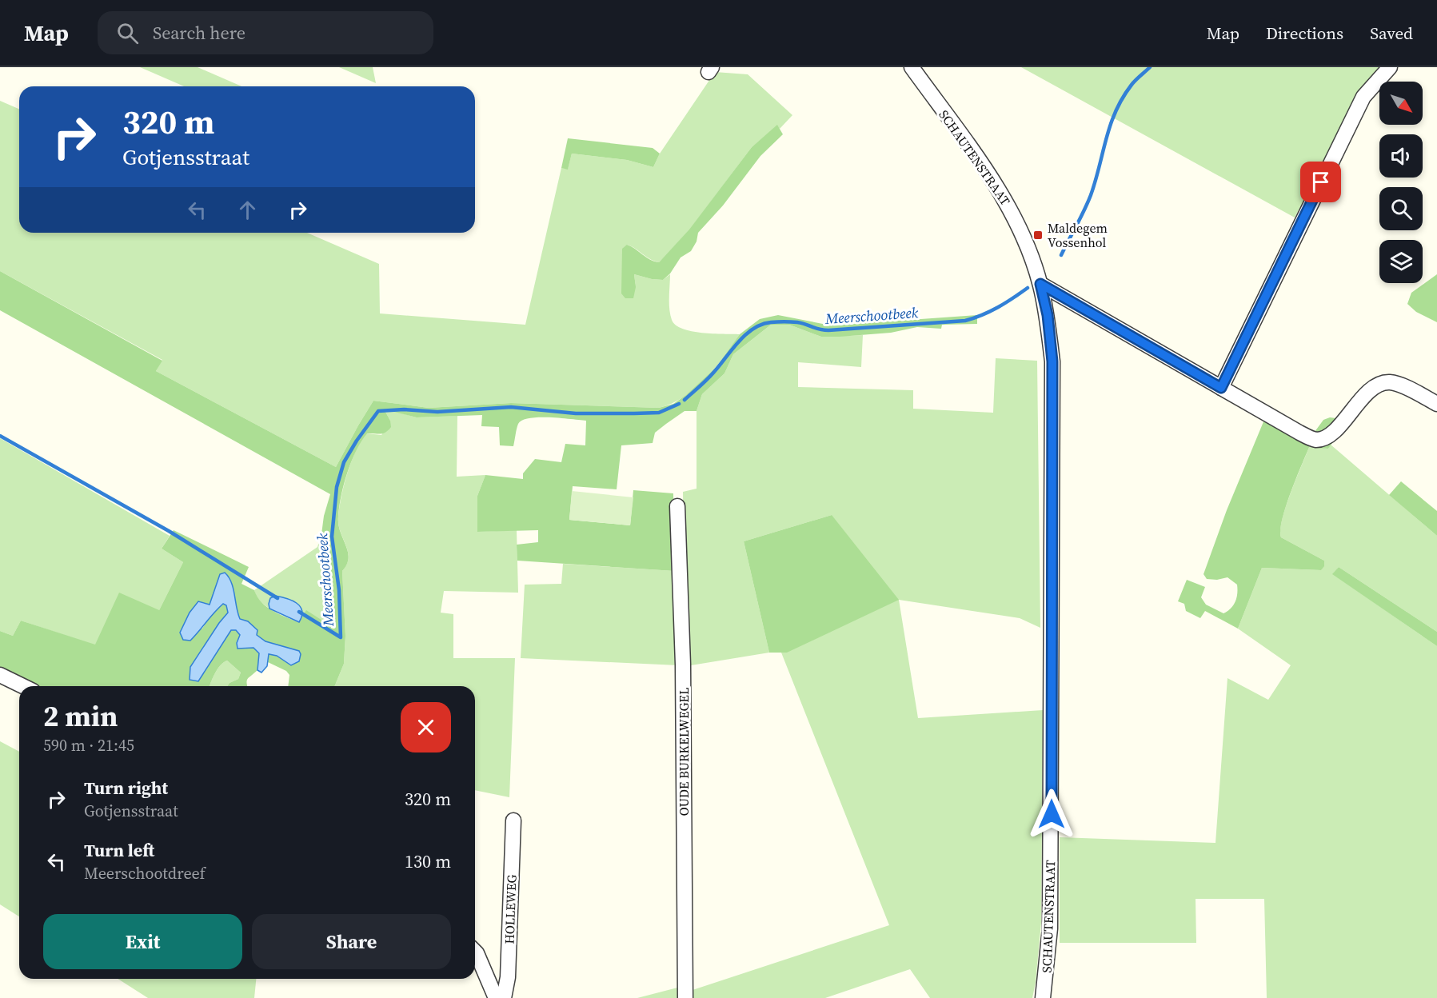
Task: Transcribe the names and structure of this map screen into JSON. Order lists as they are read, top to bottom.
{
  "streets": {
    "street": ["SCHAUTENSTRAAT", "OUDE BURKELWEGEL", "HOLLEWEG"]
  },
  "water": ["Meerschootbeek"],
  "places": {
    "transit": ["Maldegem Vossenhol"]
  },
  "north": "bottom right",
  "page": {
    "header": "Map",
    "search": "Search here",
    "nav": ["Map", "Directions", "Saved"],
    "turn": ["320 m", "Gotjensstraat"],
    "heading": ["2 min", "590 m · 21:45"],
    "list": [
      {
        "name": "Turn right",
        "note": "Gotjensstraat",
        "value": "320 m"
      },
      {
        "name": "Turn left",
        "note": "Meerschootdreef",
        "value": "130 m"
      }
    ],
    "buttons": ["Exit", "Share"]
  }
}
